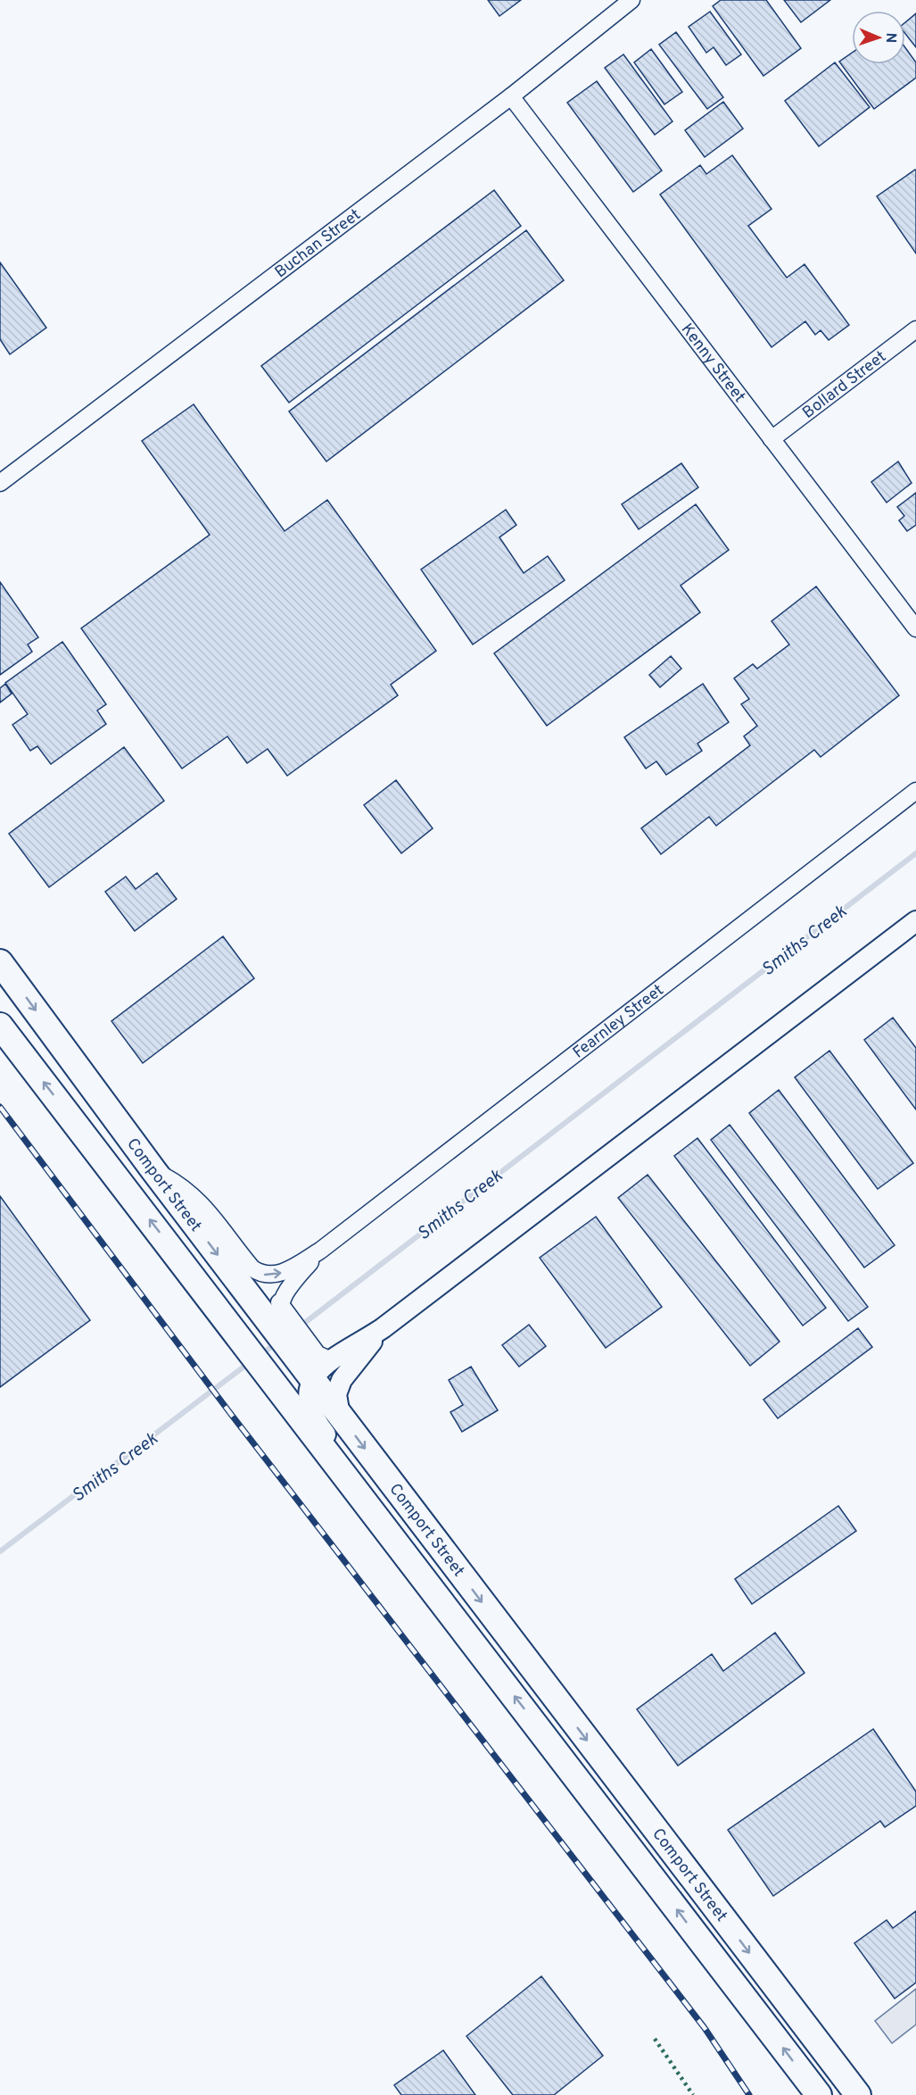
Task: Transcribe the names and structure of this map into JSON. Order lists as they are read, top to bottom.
{
  "streets": {
    "highway": ["Comport Street"],
    "street": [
      "Buchan Street",
      "Kenny Street",
      "Bollard Street",
      "Fearnley Street"
    ]
  },
  "crossings": [
    ["Buchan Street", "Kenny Street"],
    ["Kenny Street", "Bollard Street"],
    ["Fearnley Street", "Comport Street"]
  ],
  "water": ["Smiths Creek"],
  "north": "right"
}
